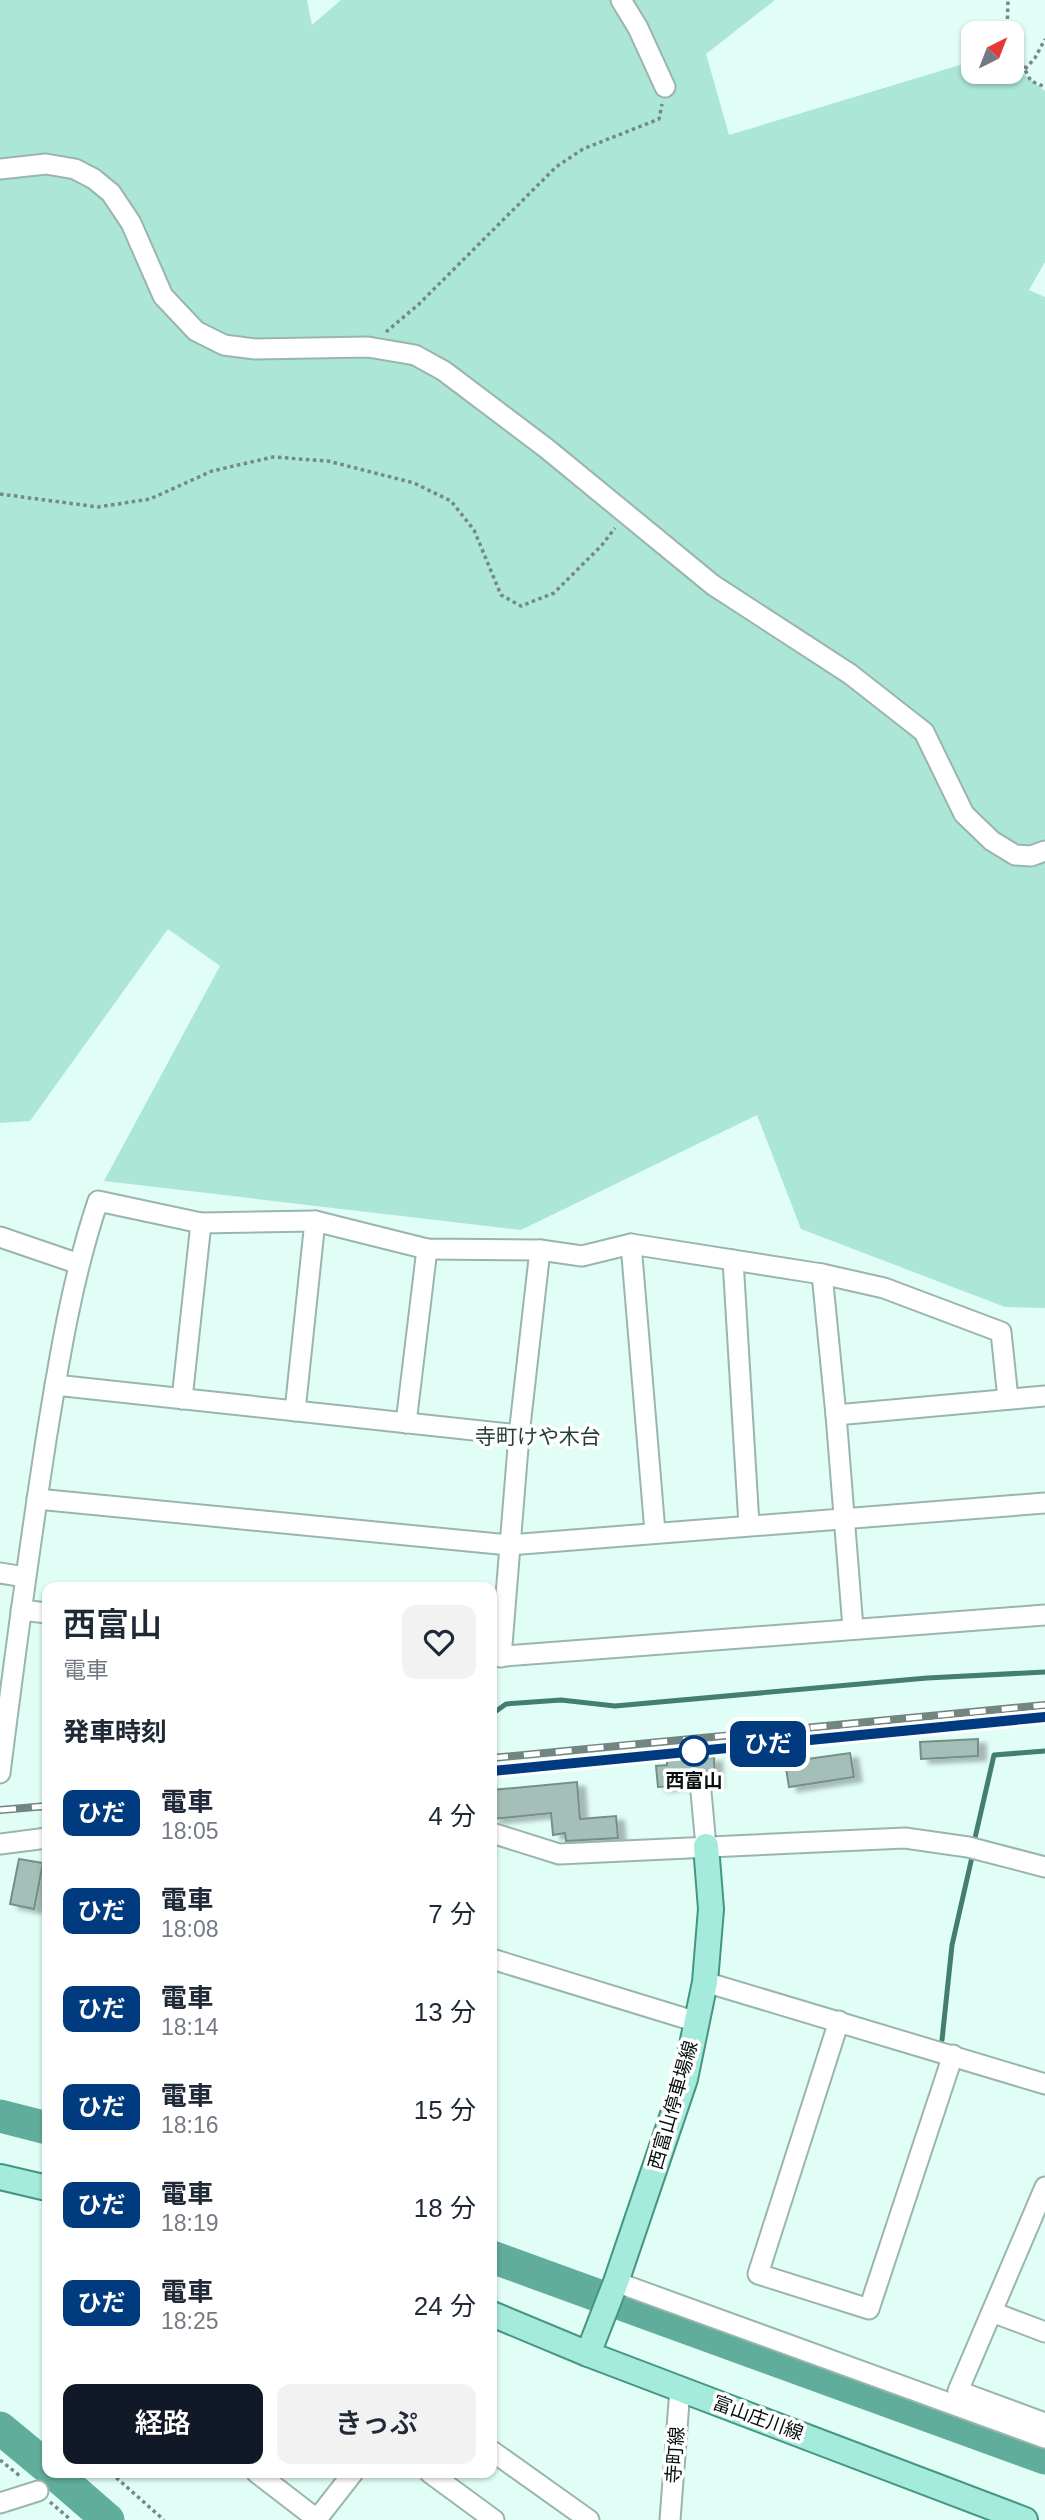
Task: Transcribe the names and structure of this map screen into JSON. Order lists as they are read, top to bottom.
{
  "streets": {
    "main road": ["西富山停車場線", "富山庄川線"],
    "street": ["寺町線"]
  },
  "crossings": [
    ["西富山停車場線", "富山庄川線"],
    ["富山庄川線", "寺町線"]
  ],
  "districts": ["寺町けや木台"],
  "places": ["西富山"],
  "north": "top right",
  "page": {
    "on_map": "ひだ",
    "heading": [
      ["西富山", "電車"],
      "発車時刻"
    ],
    "list": [
      {
        "mark": "ひだ",
        "name": "電車",
        "note": "18:05",
        "value": "4 分"
      },
      {
        "mark": "ひだ",
        "name": "電車",
        "note": "18:08",
        "value": "7 分"
      },
      {
        "mark": "ひだ",
        "name": "電車",
        "note": "18:14",
        "value": "13 分"
      },
      {
        "mark": "ひだ",
        "name": "電車",
        "note": "18:16",
        "value": "15 分"
      },
      {
        "mark": "ひだ",
        "name": "電車",
        "note": "18:19",
        "value": "18 分"
      },
      {
        "mark": "ひだ",
        "name": "電車",
        "note": "18:25",
        "value": "24 分"
      }
    ],
    "buttons": ["経路", "きっぷ"]
  }
}
